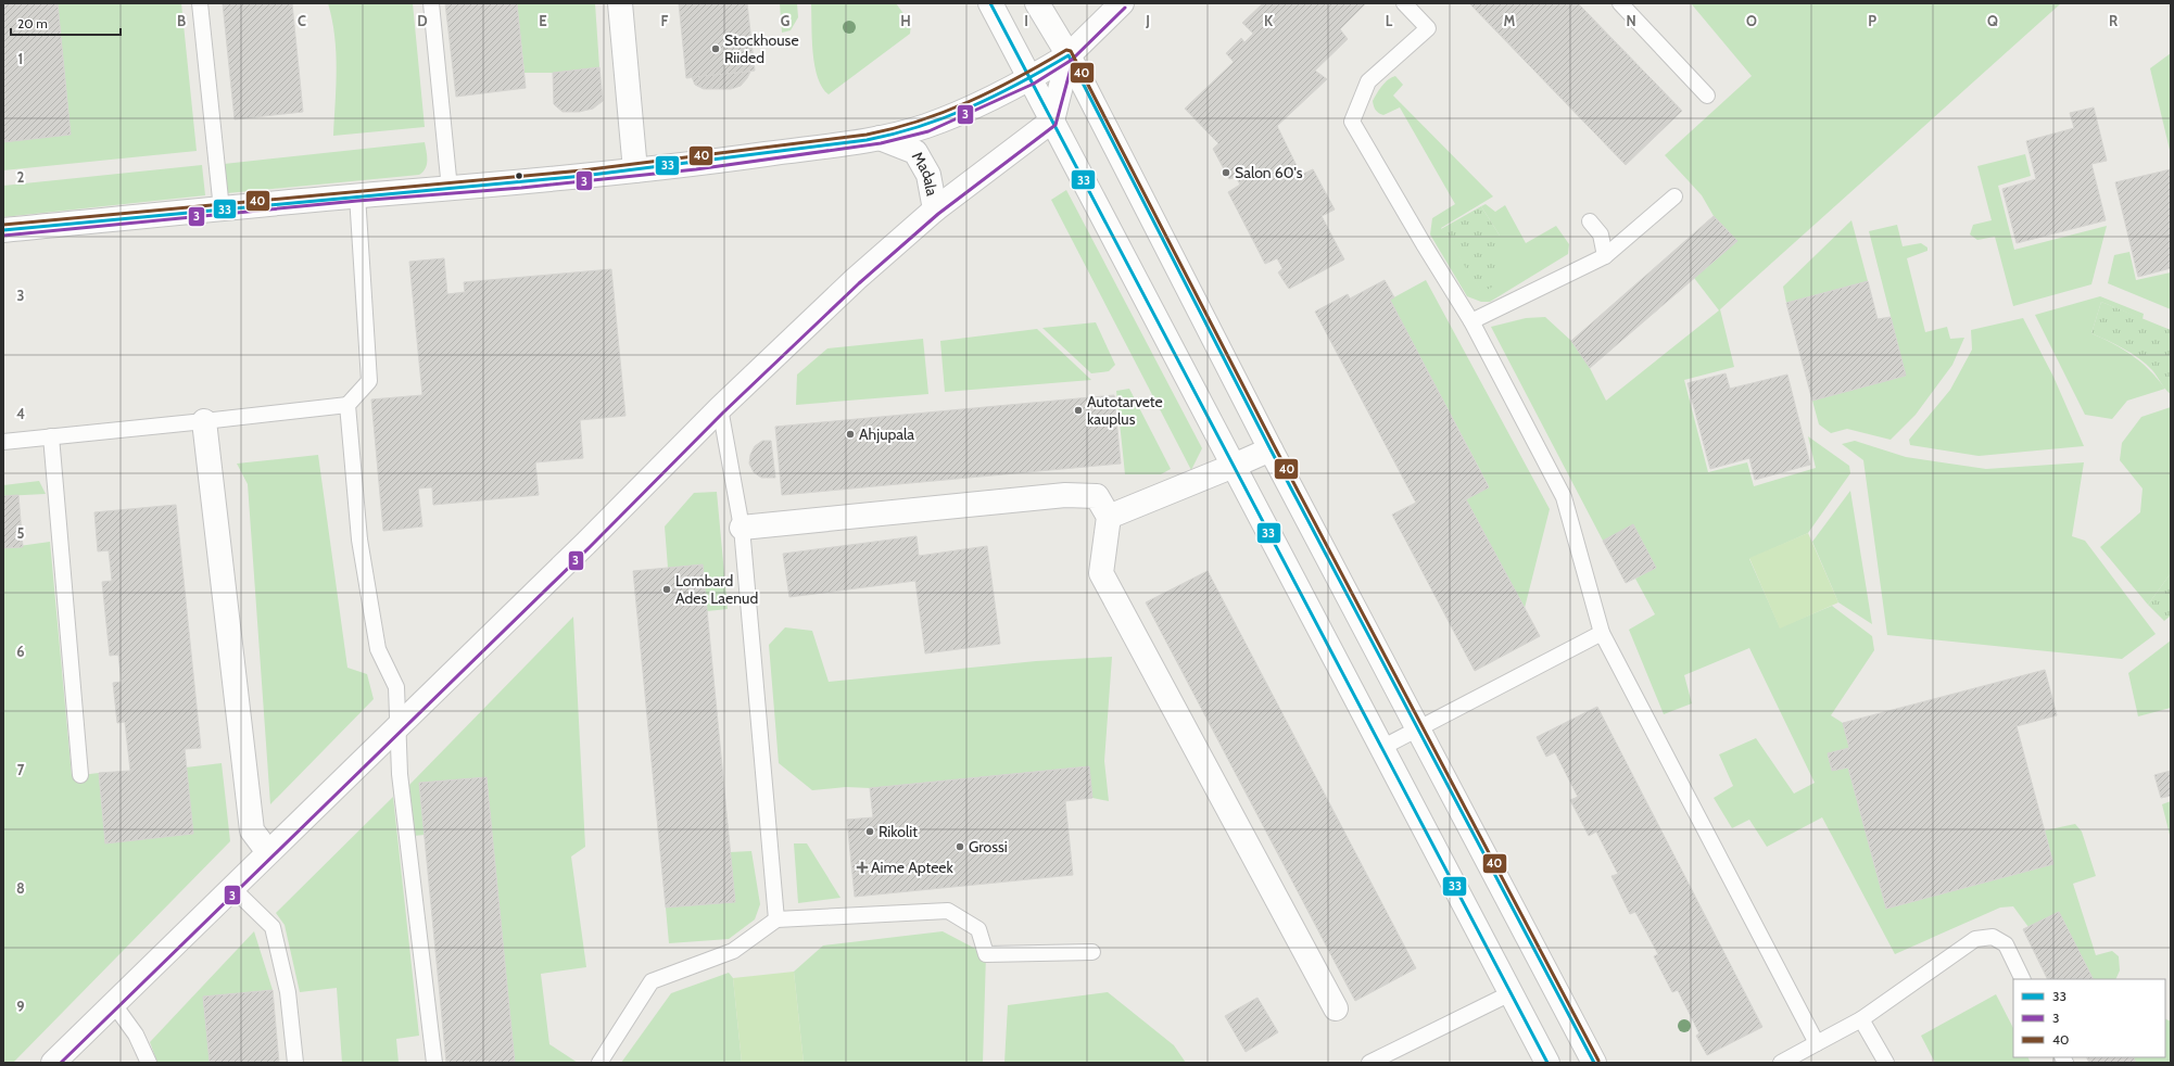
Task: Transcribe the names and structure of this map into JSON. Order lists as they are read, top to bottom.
{
  "streets": {
    "street": ["Madala"]
  },
  "places": {
    "other": [
      "Stockhouse Riided",
      "Salon 60's",
      "Autotarvete kauplus",
      "Ahjupala",
      "Lombard Ades Laenud",
      "Rikolit",
      "Grossi"
    ],
    "health": ["Aime Apteek"]
  },
  "lines": ["transit line 33", "transit line 3", "transit line 40"],
  "legend": ["33", "3", "40"],
  "scale_bar": "20 m",
  "grid": {
    "columns": [
      "B",
      "C",
      "D",
      "E",
      "F",
      "G",
      "H",
      "I",
      "J",
      "K",
      "L",
      "M",
      "N",
      "O",
      "P",
      "Q",
      "R"
    ],
    "rows": [
      "1",
      "2",
      "3",
      "4",
      "5",
      "6",
      "7",
      "8",
      "9"
    ]
  }
}
